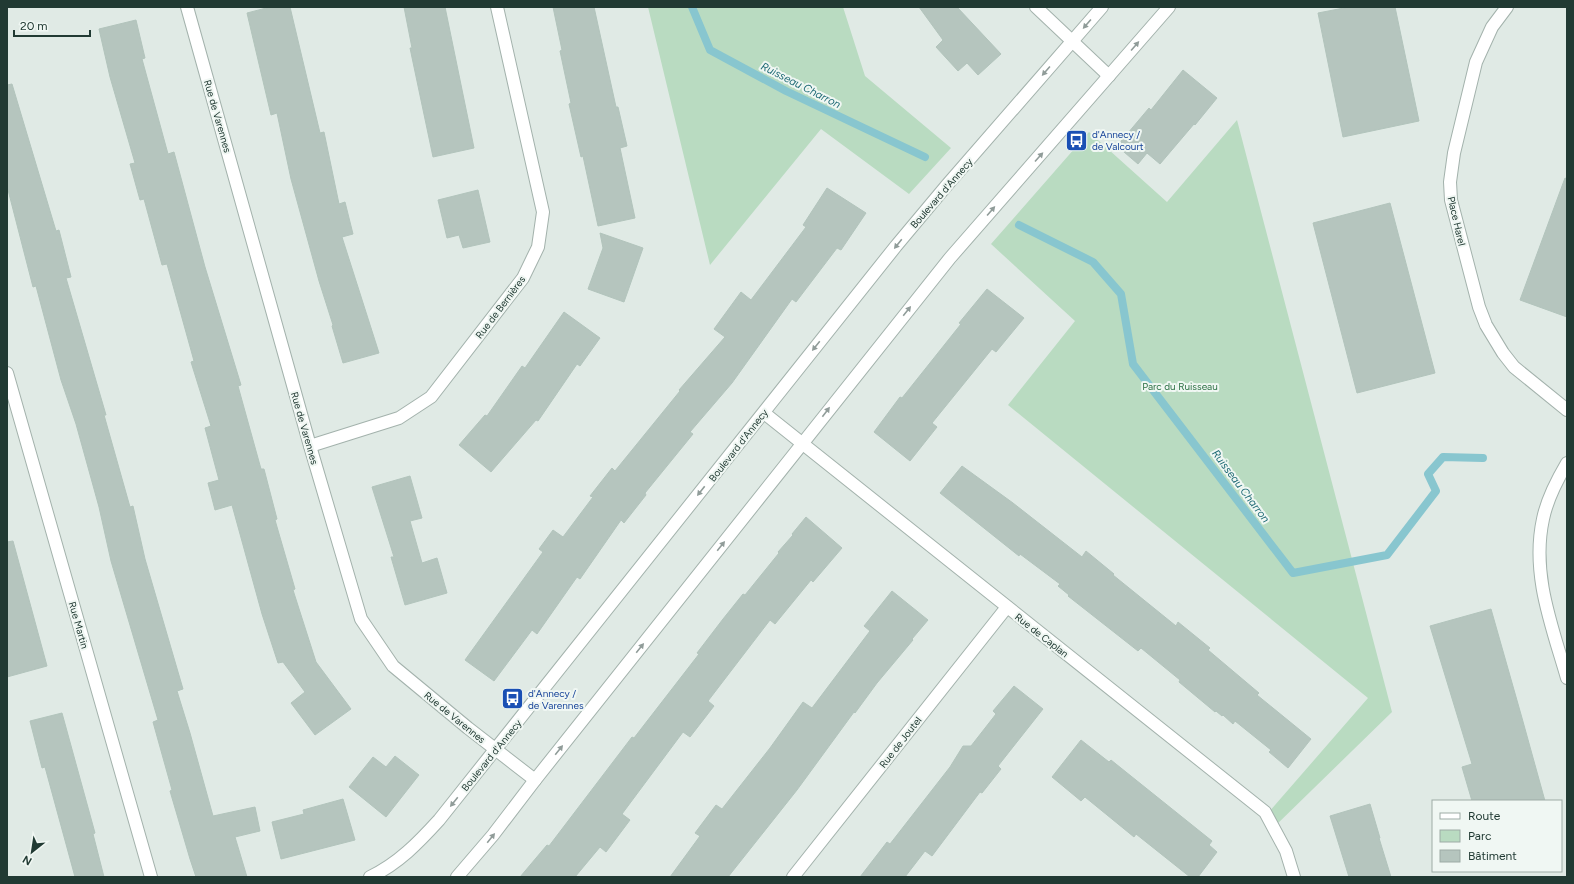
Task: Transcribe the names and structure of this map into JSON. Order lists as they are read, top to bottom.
{
  "streets": {
    "street": [
      "Rue de Varennes",
      "Boulevard d'Annecy",
      "Place Harel",
      "Rue de Bernières",
      "Rue Martin",
      "Rue de Caplan",
      "Rue de Joutel"
    ]
  },
  "crossings": [
    ["Rue de Varennes", "Boulevard d'Annecy"],
    ["Rue de Varennes", "Rue de Bernières"],
    ["Boulevard d'Annecy", "Rue de Caplan"],
    ["Rue de Caplan", "Rue de Joutel"]
  ],
  "water": ["Ruisseau Charron"],
  "parks": ["Parc du Ruisseau"],
  "places": {
    "bus stop": ["d'Annecy / de Valcourt", "d'Annecy / de Varennes"]
  },
  "legend": ["Route", "Parc", "Bâtiment"],
  "scale_bar": "20 m",
  "north": "bottom left"
}
